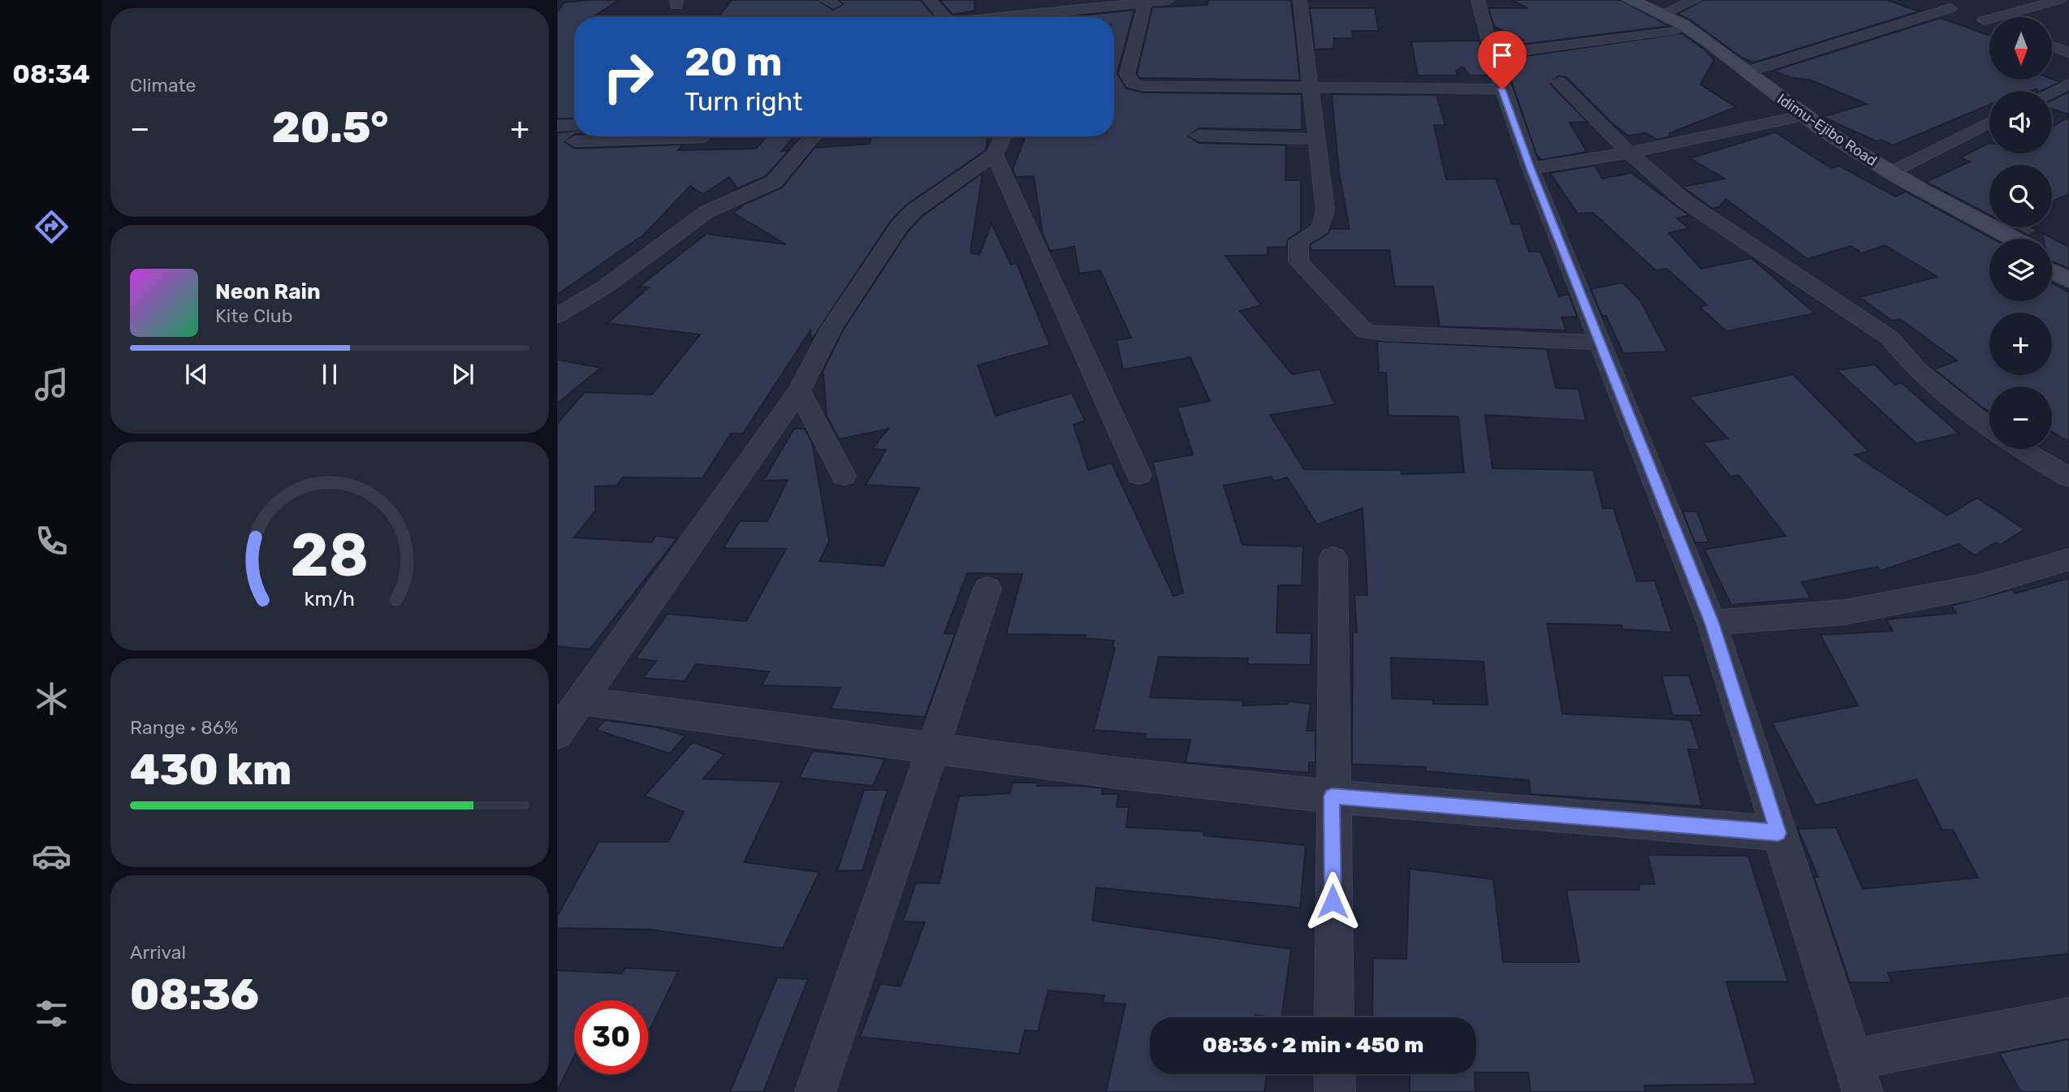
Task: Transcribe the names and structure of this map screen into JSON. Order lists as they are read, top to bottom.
{
  "streets": {
    "main road": ["Idimu-Ejibo Road"]
  },
  "north": "bottom",
  "page": {
    "tabs": "08:34",
    "tile": [
      "Climate",
      ["Range · 86%", "430 km"],
      ["Arrival", "08:36"]
    ],
    "map_buttons": ["+", "−"],
    "turn": ["20 m", "Turn right"],
    "heat": ["−", "20.5°", "+"],
    "song": ["Neon Rain", "Kite Club"],
    "limit": "30",
    "trip": "08:36 · 2 min · 450 m",
    "gauge": ["28", "km/h"]
  }
}
